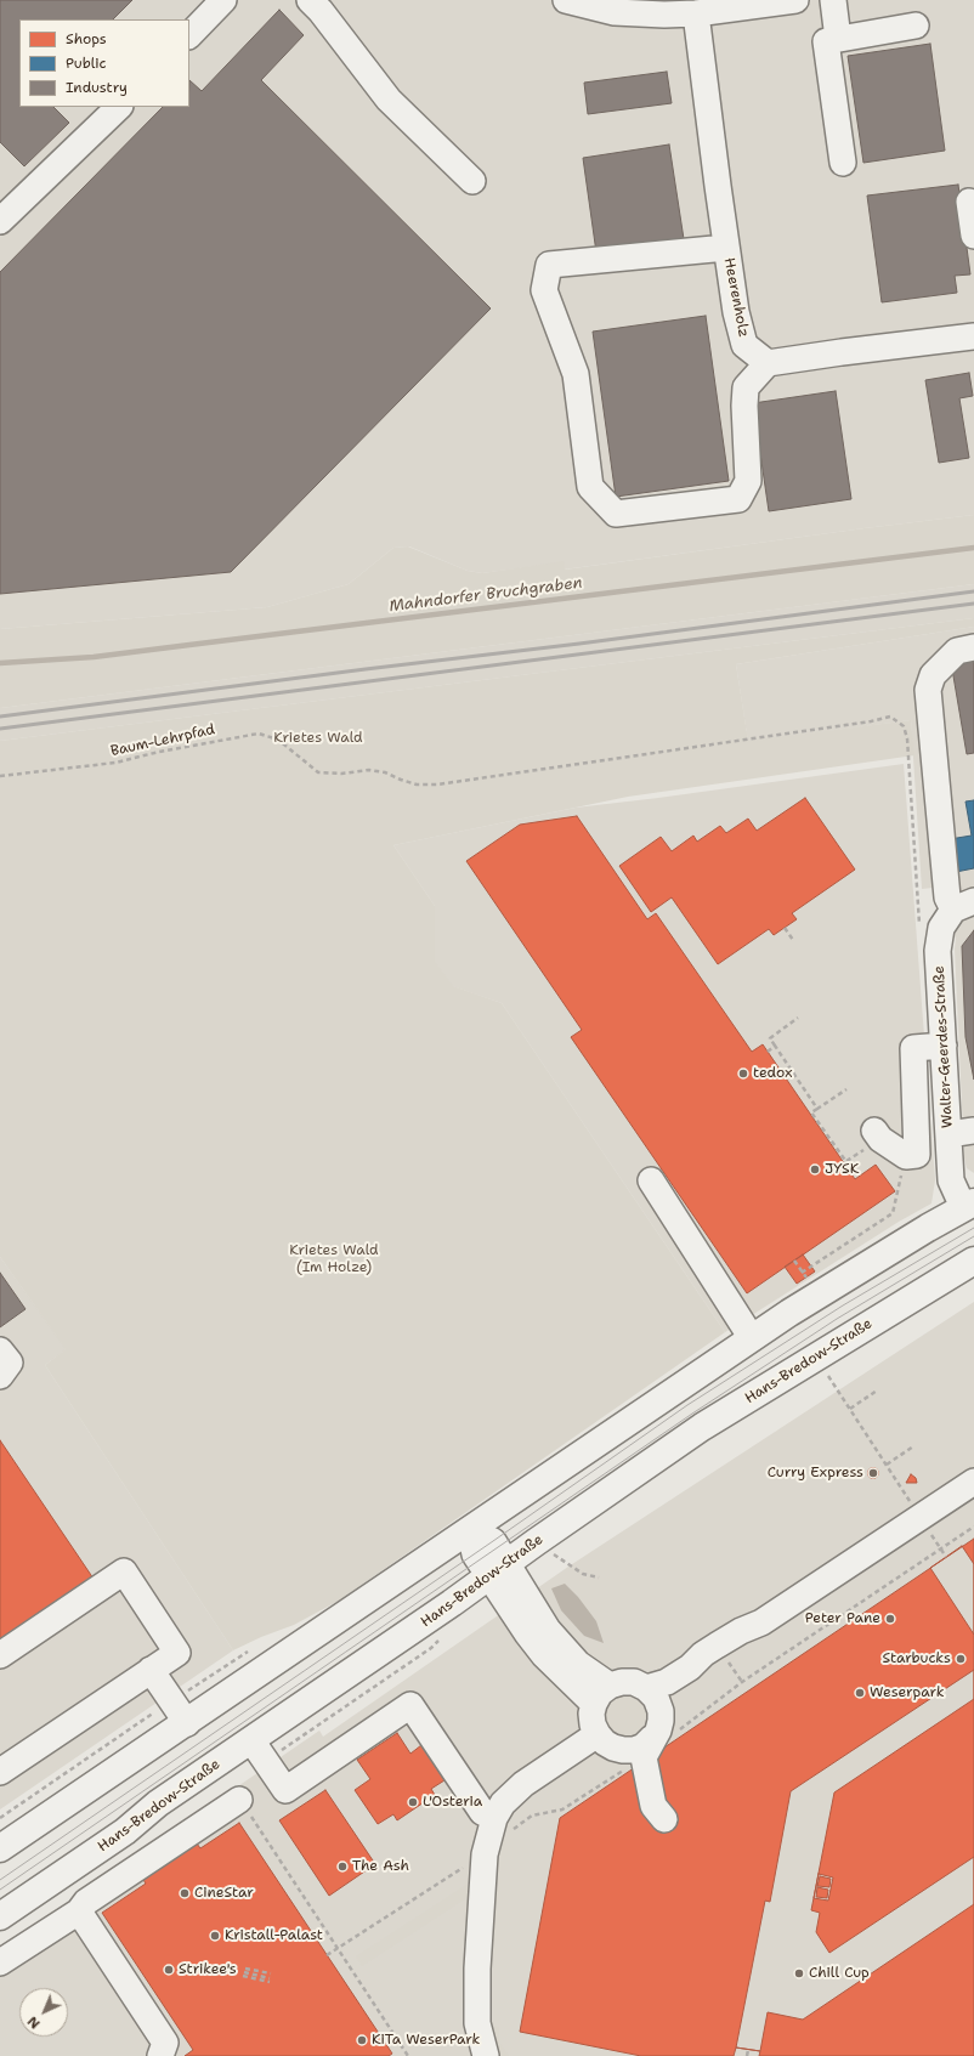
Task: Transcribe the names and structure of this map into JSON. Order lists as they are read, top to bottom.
{
  "streets": {
    "main road": ["Hans-Bredow-Straße"],
    "street": ["Heerenholz", "Walter-Geerdes-Straße"],
    "path": ["Baum-Lehrpfad"]
  },
  "water": ["Mahndorfer Bruchgraben"],
  "parks": ["Krietes Wald", "Krietes Wald (Im Holze)"],
  "places": [
    "tedox",
    "JYSK",
    "Curry Express",
    "Peter Pane",
    "Starbucks",
    "Weserpark",
    "L'Osteria",
    "The Ash",
    "CineStar",
    "Kristall-Palast",
    "Strikee's",
    "Chill Cup",
    "KiTa WeserPark"
  ],
  "legend": ["Shops", "Public", "Industry"],
  "north": "bottom left"
}
